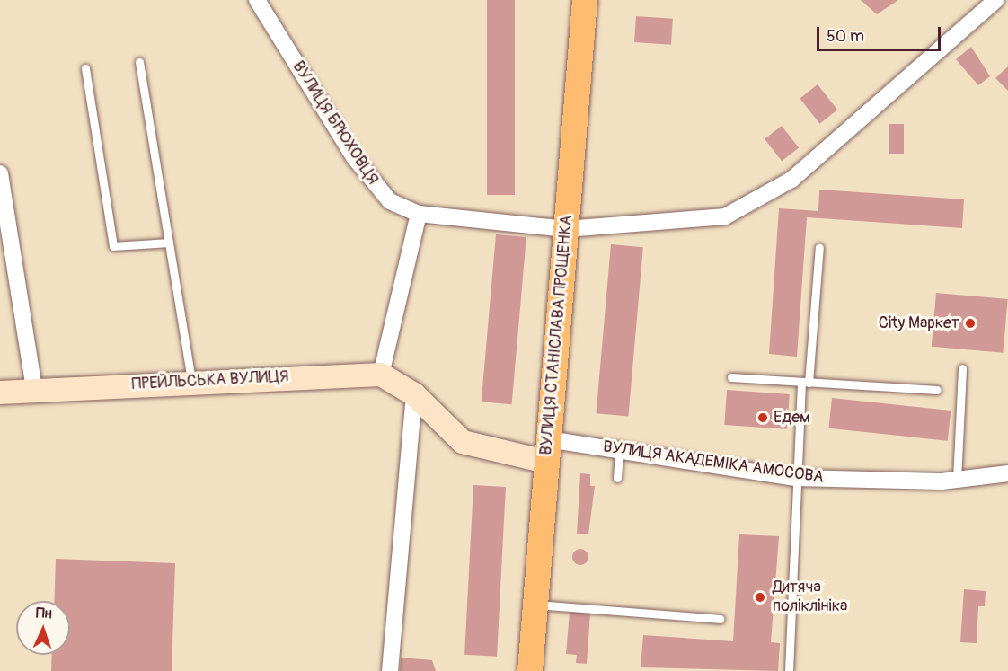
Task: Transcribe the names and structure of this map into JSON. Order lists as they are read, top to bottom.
{
  "streets": {
    "main road": ["ВУЛИЦЯ СТАНІСЛАВА ПРОЩЕНКА"],
    "street": ["ВУЛИЦЯ БРЮХОВЦЯ", "ПРЕЙЛЬСЬКА ВУЛИЦЯ", "ВУЛИЦЯ АКАДЕМІКА АМОСОВА"]
  },
  "crossings": [
    ["ВУЛИЦЯ БРЮХОВЦЯ", "ВУЛИЦЯ СТАНІСЛАВА ПРОЩЕНКА"],
    ["ВУЛИЦЯ СТАНІСЛАВА ПРОЩЕНКА", "ВУЛИЦЯ АКАДЕМІКА АМОСОВА"]
  ],
  "places": ["City Маркет", "Едем", "Дитяча поліклініка"],
  "scale_bar": "50 m",
  "north": "top"
}
